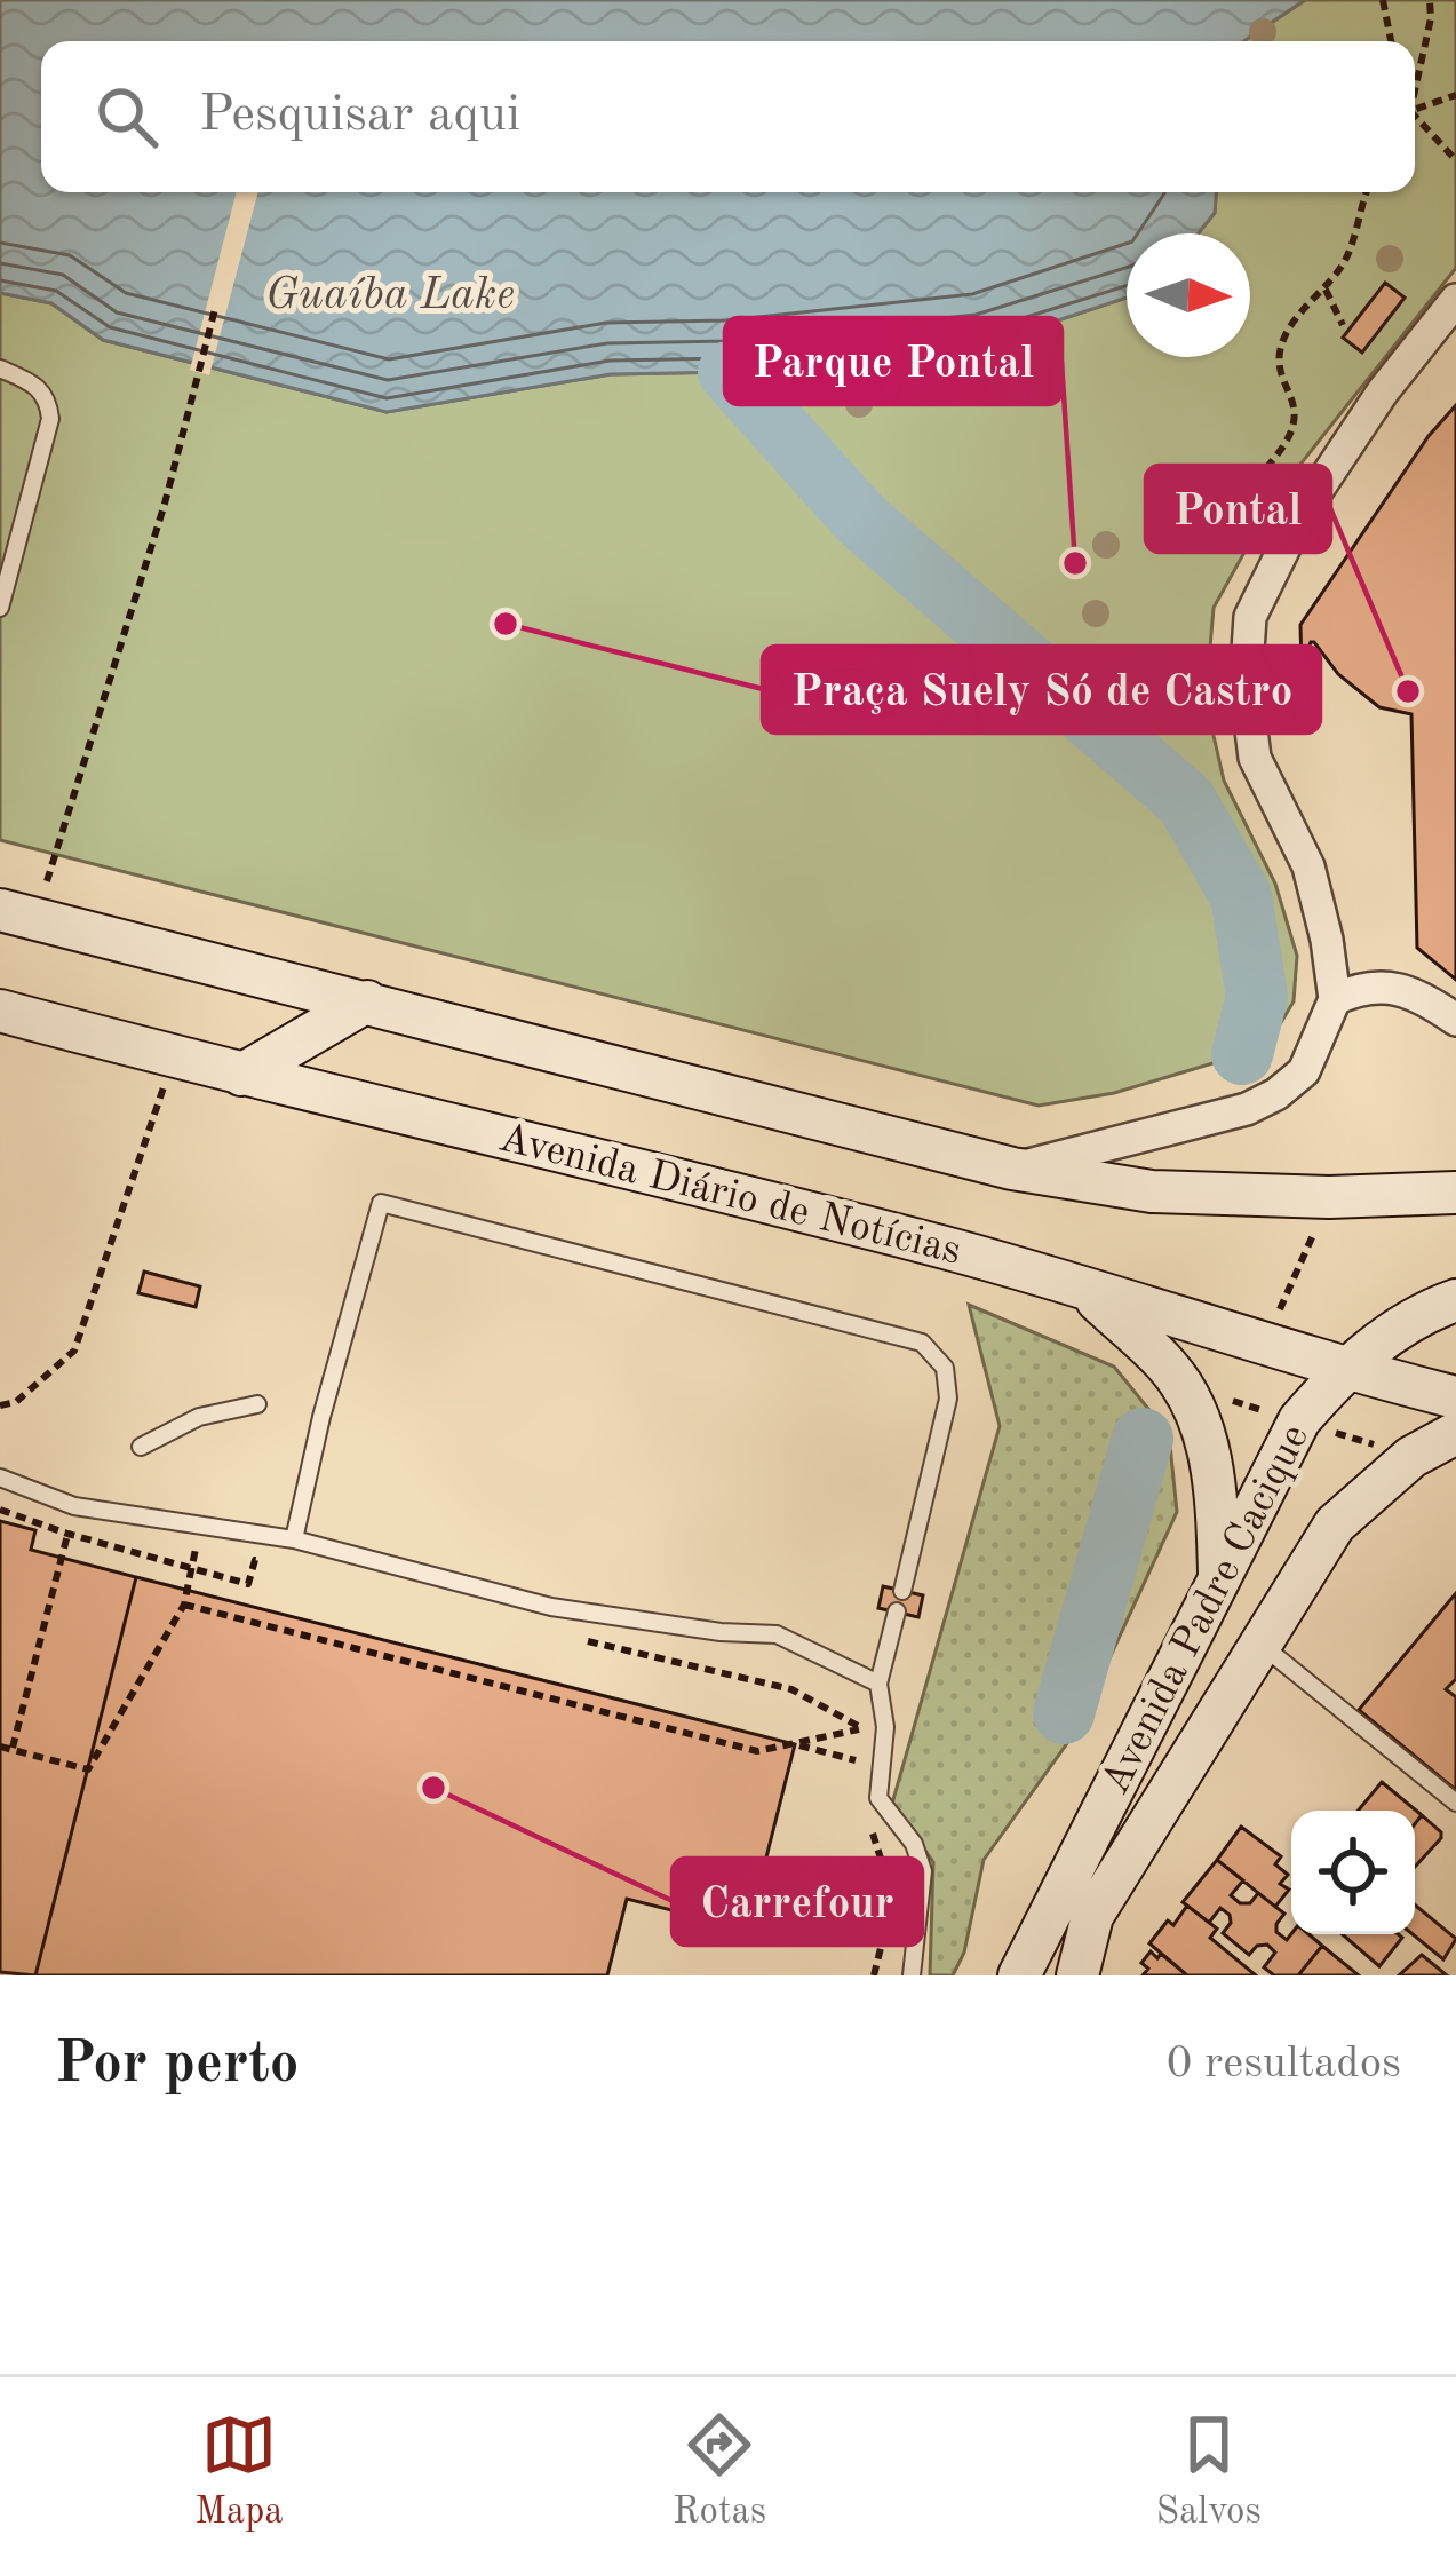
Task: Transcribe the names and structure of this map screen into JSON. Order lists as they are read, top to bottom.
{
  "streets": {
    "main road": ["Avenida Diário de Notícias", "Avenida Padre Cacique"]
  },
  "crossings": [
    ["Avenida Diário de Notícias", "Avenida Padre Cacique"]
  ],
  "water": ["Guaíba Lake"],
  "places": [
    "Parque Pontal",
    "Praça Suely Só de Castro",
    "Pontal",
    "Carrefour"
  ],
  "north": "right",
  "page": {
    "search": "Pesquisar aqui",
    "heading": ["Por perto", "0 resultados"],
    "nav": ["Mapa", "Rotas", "Salvos"]
  }
}
